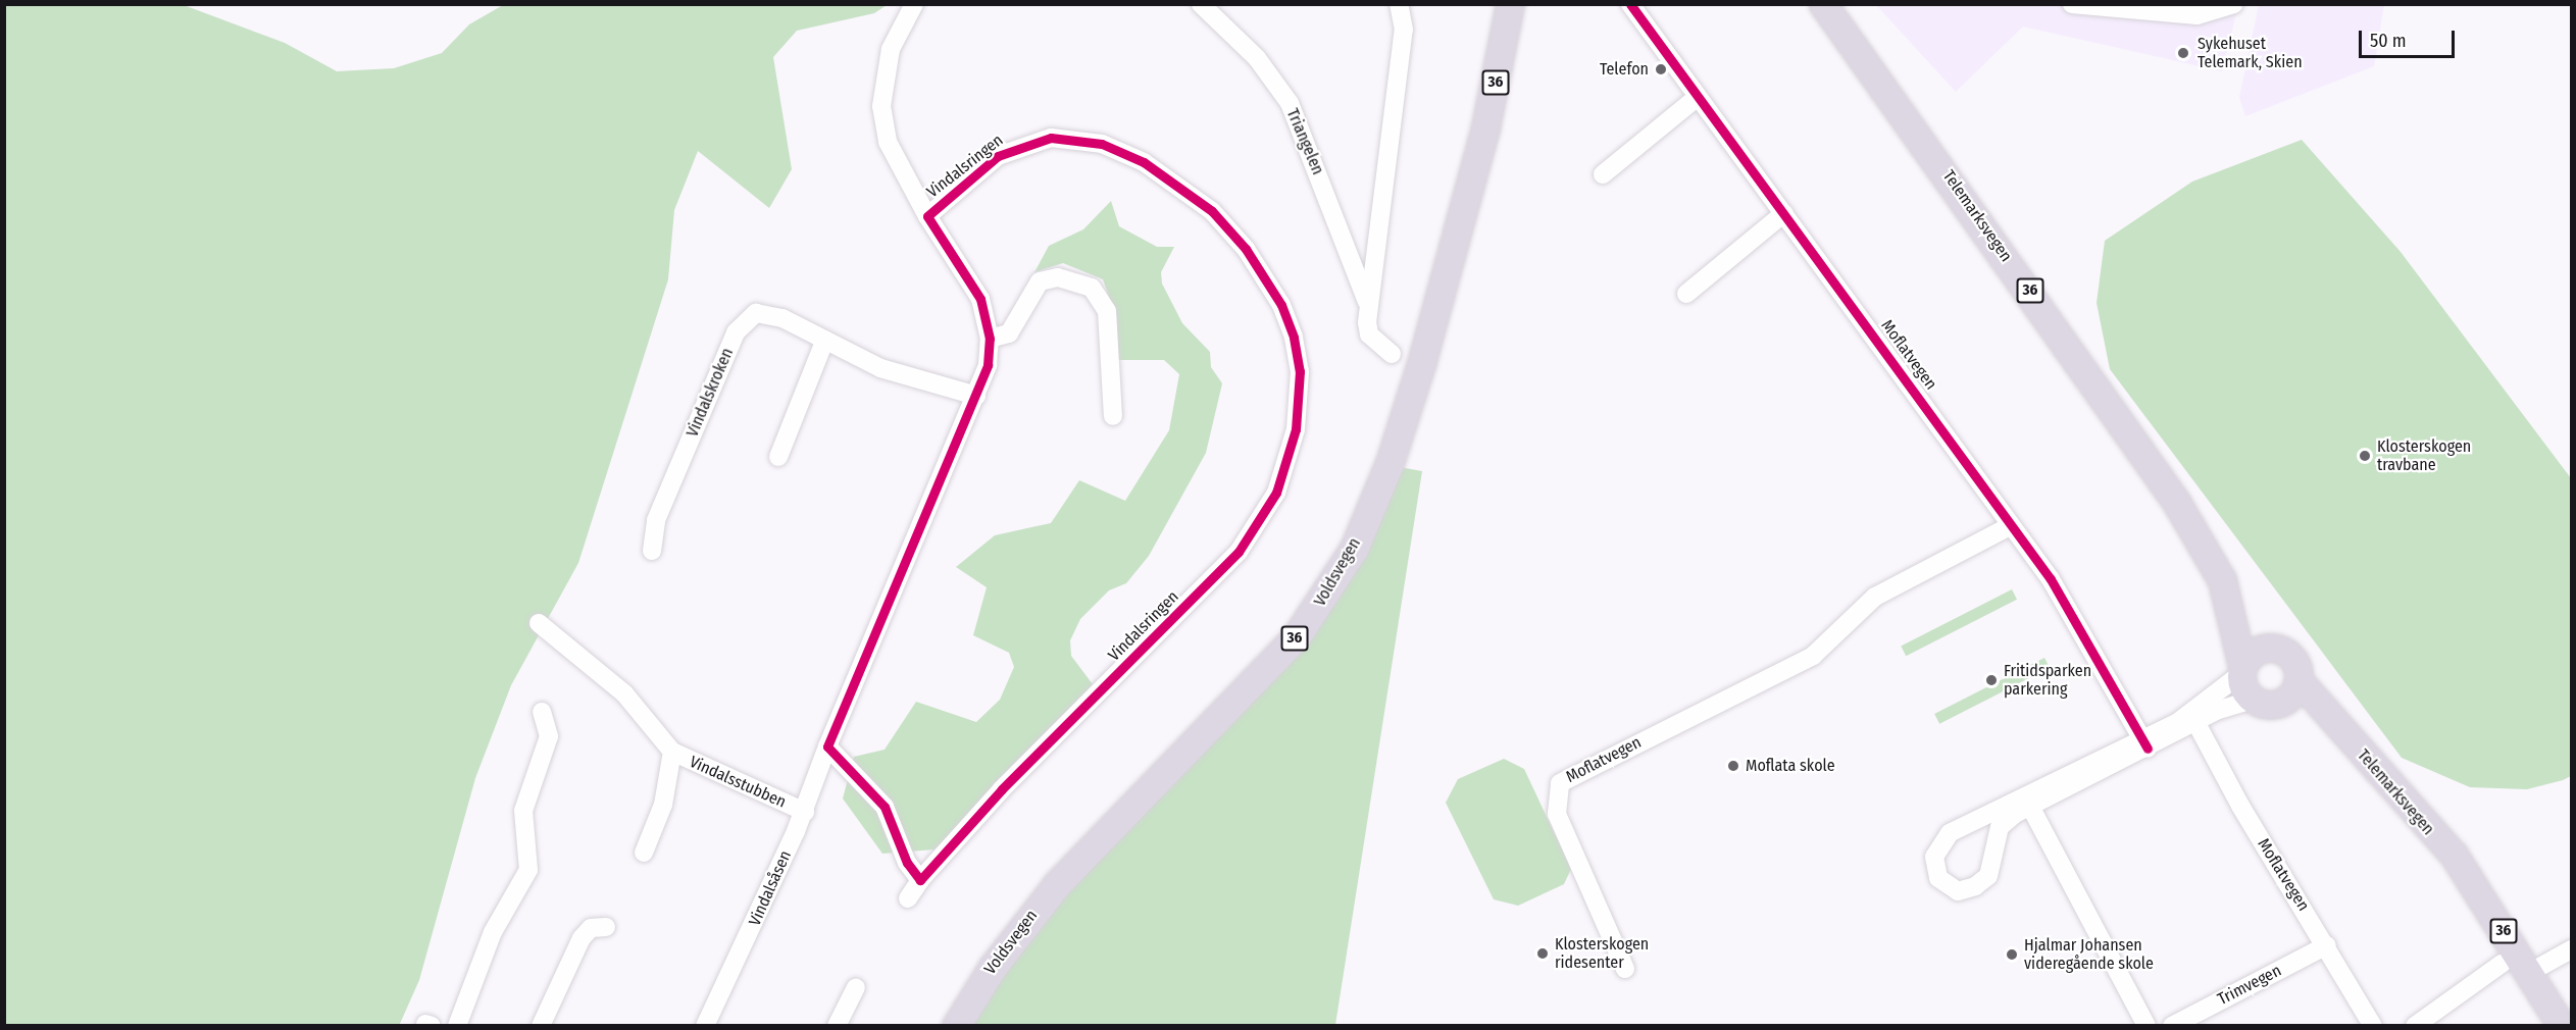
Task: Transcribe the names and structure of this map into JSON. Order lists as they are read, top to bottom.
{
  "streets": {
    "highway": ["36", "Telemarksvegen", "Voldsvegen"],
    "street": [
      "Triangelen",
      "Vindalsringen",
      "Moflatvegen",
      "Vindalskroken",
      "Vindalsstubben",
      "Vindalsåsen",
      "Trimvegen"
    ]
  },
  "crossings": [
    ["Vindalsringen", "Vindalskroken"],
    ["Vindalsringen", "Vindalsåsen"],
    ["Moflatvegen", "Trimvegen"],
    ["Vindalsstubben", "Vindalsåsen"]
  ],
  "places": [
    "Sykehuset Telemark, Skien",
    "Telefon",
    "Klosterskogen travbane",
    "Fritidsparken parkering",
    "Moflata skole",
    "Klosterskogen ridesenter",
    "Hjalmar Johansen videregående skole"
  ],
  "scale_bar": "50 m"
}
